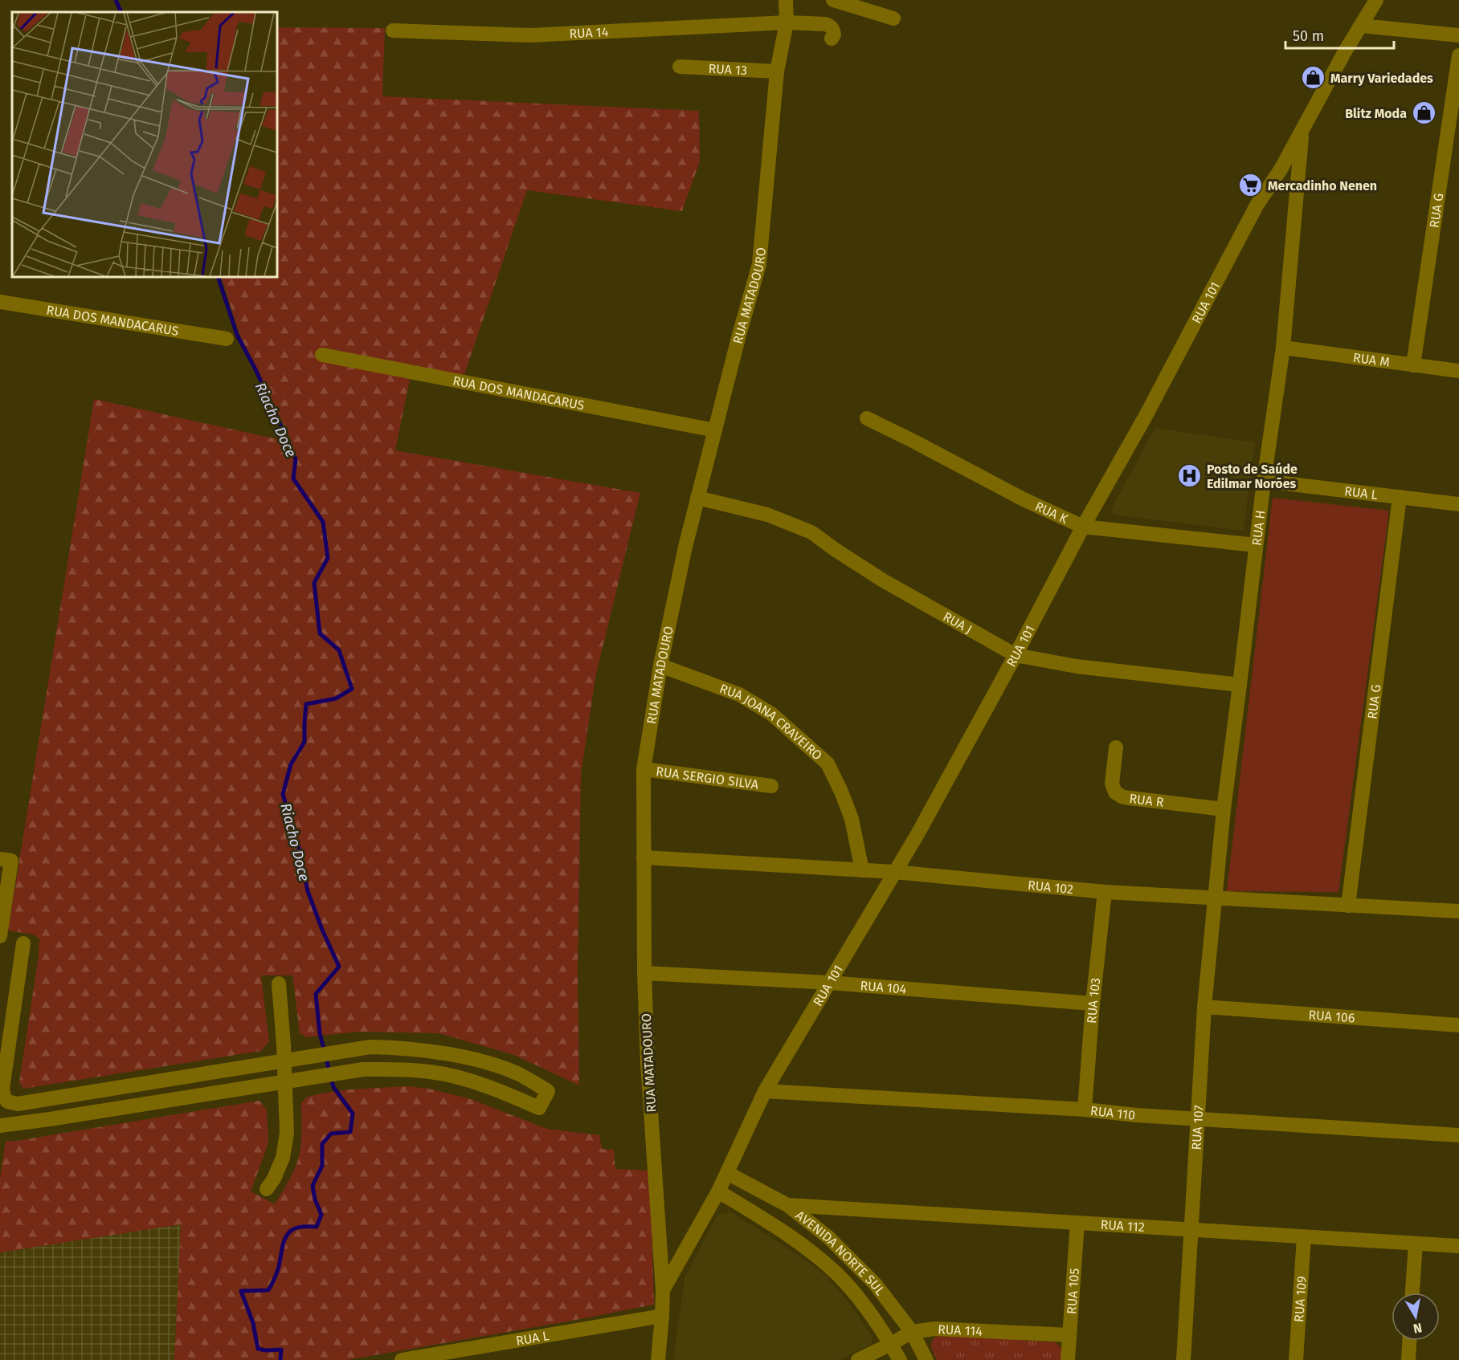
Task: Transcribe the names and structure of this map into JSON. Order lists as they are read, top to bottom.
{
  "streets": {
    "street": [
      "RUA 14",
      "RUA 13",
      "RUA G",
      "RUA MATADOURO",
      "RUA 101",
      "RUA DOS MANDACARUS",
      "RUA M",
      "RUA L",
      "RUA K",
      "RUA H",
      "RUA J",
      "RUA JOANA CRAVEIRO",
      "RUA SERGIO SILVA",
      "RUA R",
      "RUA 102",
      "RUA 104",
      "RUA 103",
      "RUA 106",
      "RUA 110",
      "RUA 107",
      "RUA 112",
      "AVENIDA NORTE SUL",
      "RUA 105",
      "RUA 109",
      "RUA 114"
    ]
  },
  "crossings": [
    ["RUA 14", "RUA MATADOURO"],
    ["RUA 13", "RUA MATADOURO"],
    ["RUA G", "RUA M"],
    ["RUA G", "RUA L"],
    ["RUA G", "RUA 102"],
    ["RUA MATADOURO", "RUA 101"],
    ["RUA MATADOURO", "RUA DOS MANDACARUS"],
    ["RUA MATADOURO", "RUA L"],
    ["RUA MATADOURO", "RUA J"],
    ["RUA MATADOURO", "RUA JOANA CRAVEIRO"],
    ["RUA MATADOURO", "RUA SERGIO SILVA"],
    ["RUA MATADOURO", "RUA 102"],
    ["RUA MATADOURO", "RUA 104"],
    ["RUA 101", "RUA K"],
    ["RUA 101", "RUA H"],
    ["RUA 101", "RUA J"],
    ["RUA 101", "RUA 102"],
    ["RUA 101", "RUA 104"],
    ["RUA 101", "RUA 110"],
    ["RUA 101", "AVENIDA NORTE SUL"],
    ["RUA M", "RUA H"],
    ["RUA L", "RUA H"],
    ["RUA K", "RUA H"],
    ["RUA H", "RUA J"],
    ["RUA H", "RUA R"],
    ["RUA H", "RUA 102"],
    ["RUA H", "RUA 107"],
    ["RUA JOANA CRAVEIRO", "RUA 102"],
    ["RUA 102", "RUA 103"],
    ["RUA 102", "RUA 107"],
    ["RUA 104", "RUA 103"],
    ["RUA 103", "RUA 110"],
    ["RUA 106", "RUA 107"],
    ["RUA 110", "RUA 107"],
    ["RUA 107", "RUA 112"],
    ["RUA 112", "AVENIDA NORTE SUL"],
    ["RUA 112", "RUA 105"],
    ["RUA 112", "RUA 109"],
    ["AVENIDA NORTE SUL", "RUA 114"],
    ["RUA 105", "RUA 114"]
  ],
  "water": ["Riacho Doce"],
  "places": {
    "shop": ["Marry Variedades", "Blitz Moda"],
    "supermarket": ["Mercadinho Nenen"],
    "hospital": ["Posto de Saúde Edilmar Norões"]
  },
  "scale_bar": "50 m",
  "north": "bottom"
}
